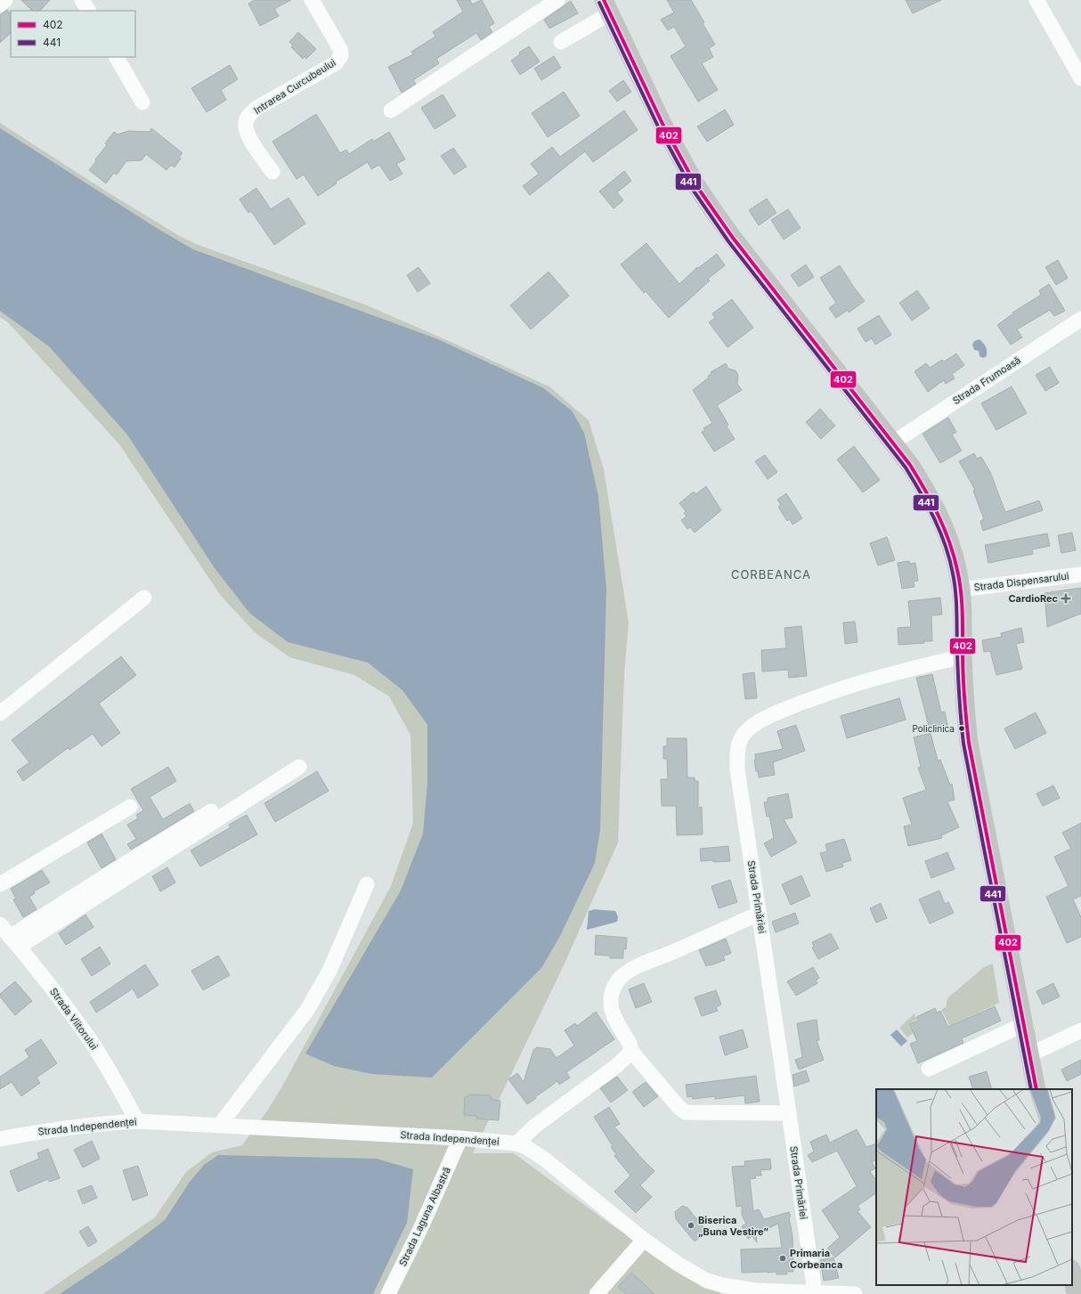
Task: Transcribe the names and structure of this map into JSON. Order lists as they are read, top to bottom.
{
  "streets": {
    "street": [
      "Intrarea Curcubeului",
      "Strada Frumoasă",
      "Strada Dispensarului",
      "Strada Primăriei",
      "Strada Viitorului",
      "Strada Independenței",
      "Strada Laguna Albastră"
    ]
  },
  "crossings": [
    ["Strada Primăriei", "Strada Independenței"],
    ["Strada Viitorului", "Strada Independenței"],
    ["Strada Independenței", "Strada Laguna Albastră"]
  ],
  "districts": ["CORBEANCA"],
  "places": {
    "health": ["CardioRec"],
    "other": ["Policlinica", "Biserica „Buna Vestire”", "Primaria Corbeanca"]
  },
  "lines": ["transit line 402", "transit line 441"],
  "legend": ["402", "441"]
}
